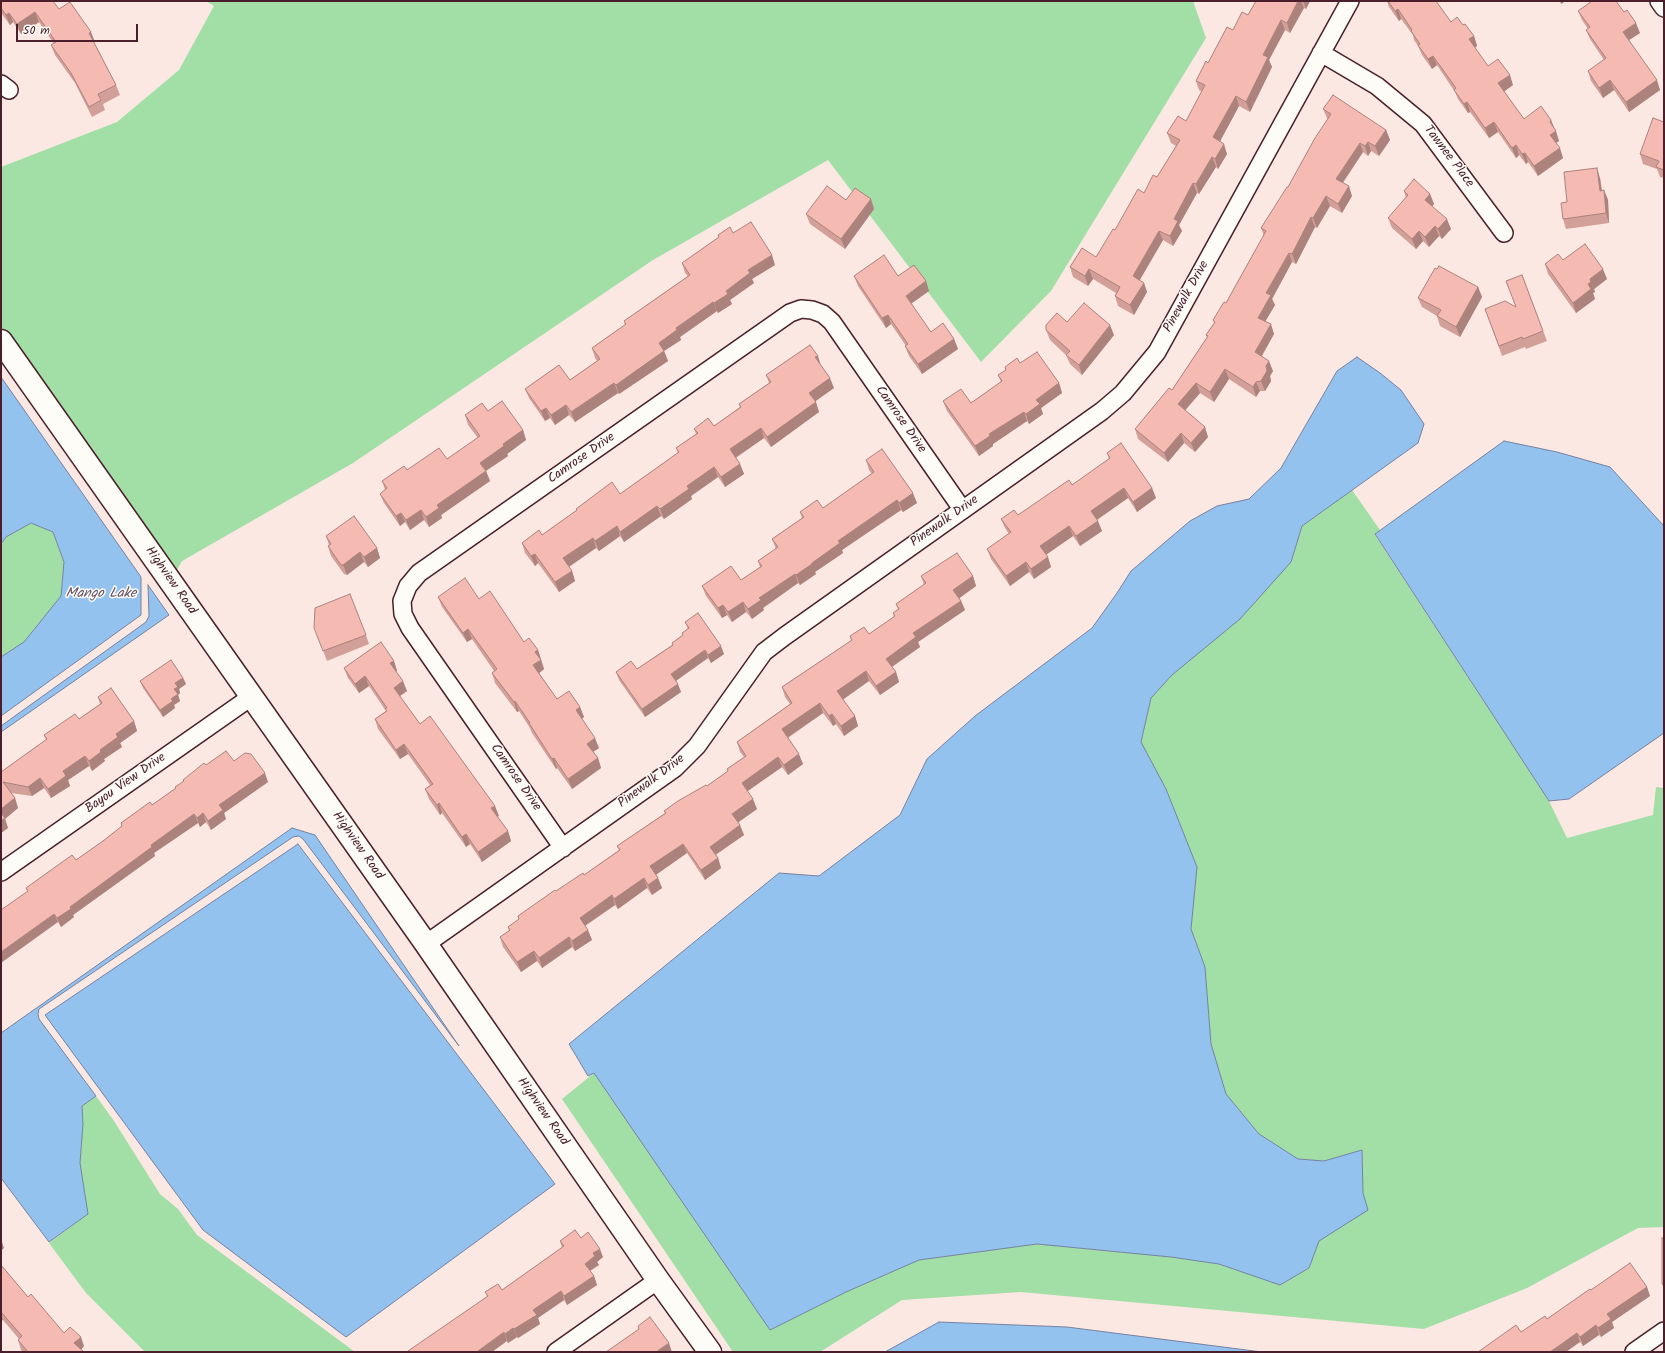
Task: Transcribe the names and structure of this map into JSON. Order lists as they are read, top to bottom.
{
  "streets": {
    "street": [
      "Tawnee Place",
      "Pinewalk Drive",
      "Camrose Drive",
      "Highview Road",
      "Bayou View Drive"
    ]
  },
  "crossings": [
    ["Tawnee Place", "Pinewalk Drive"],
    ["Pinewalk Drive", "Camrose Drive"],
    ["Pinewalk Drive", "Highview Road"],
    ["Highview Road", "Bayou View Drive"]
  ],
  "water": ["Mango Lake"],
  "scale_bar": "50 m"
}
